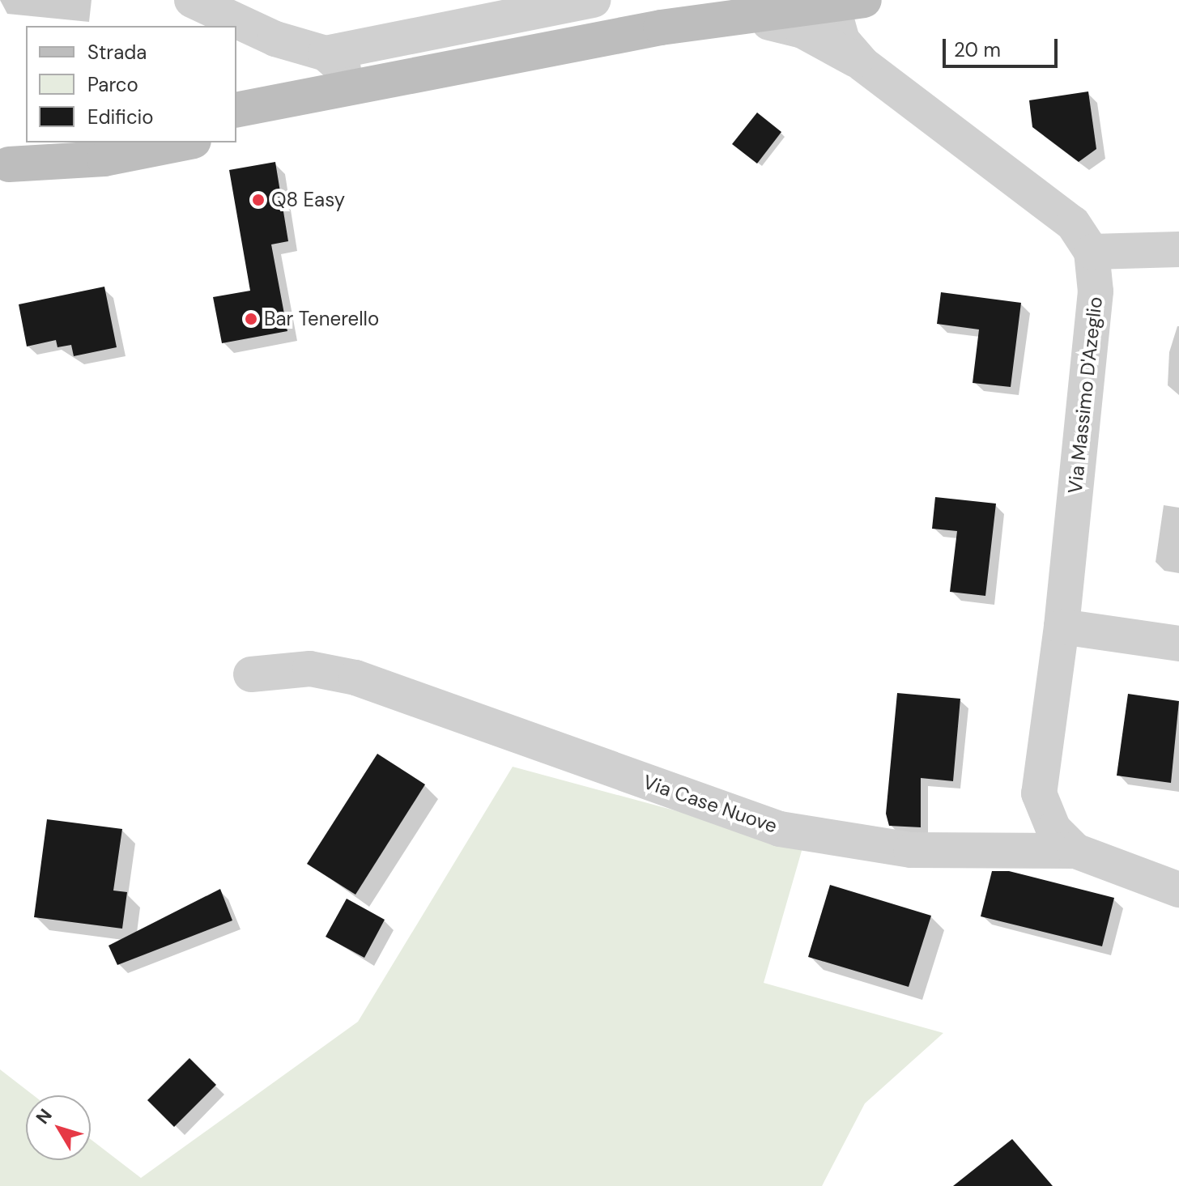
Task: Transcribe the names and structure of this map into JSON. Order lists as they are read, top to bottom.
{
  "streets": {
    "street": ["Via Massimo D'Azeglio", "Via Case Nuove"]
  },
  "crossings": [
    ["Via Massimo D'Azeglio", "Via Case Nuove"]
  ],
  "places": ["Q8 Easy", "Bar Tenerello"],
  "legend": ["Strada", "Parco", "Edificio"],
  "scale_bar": "20 m",
  "north": "top left"
}
